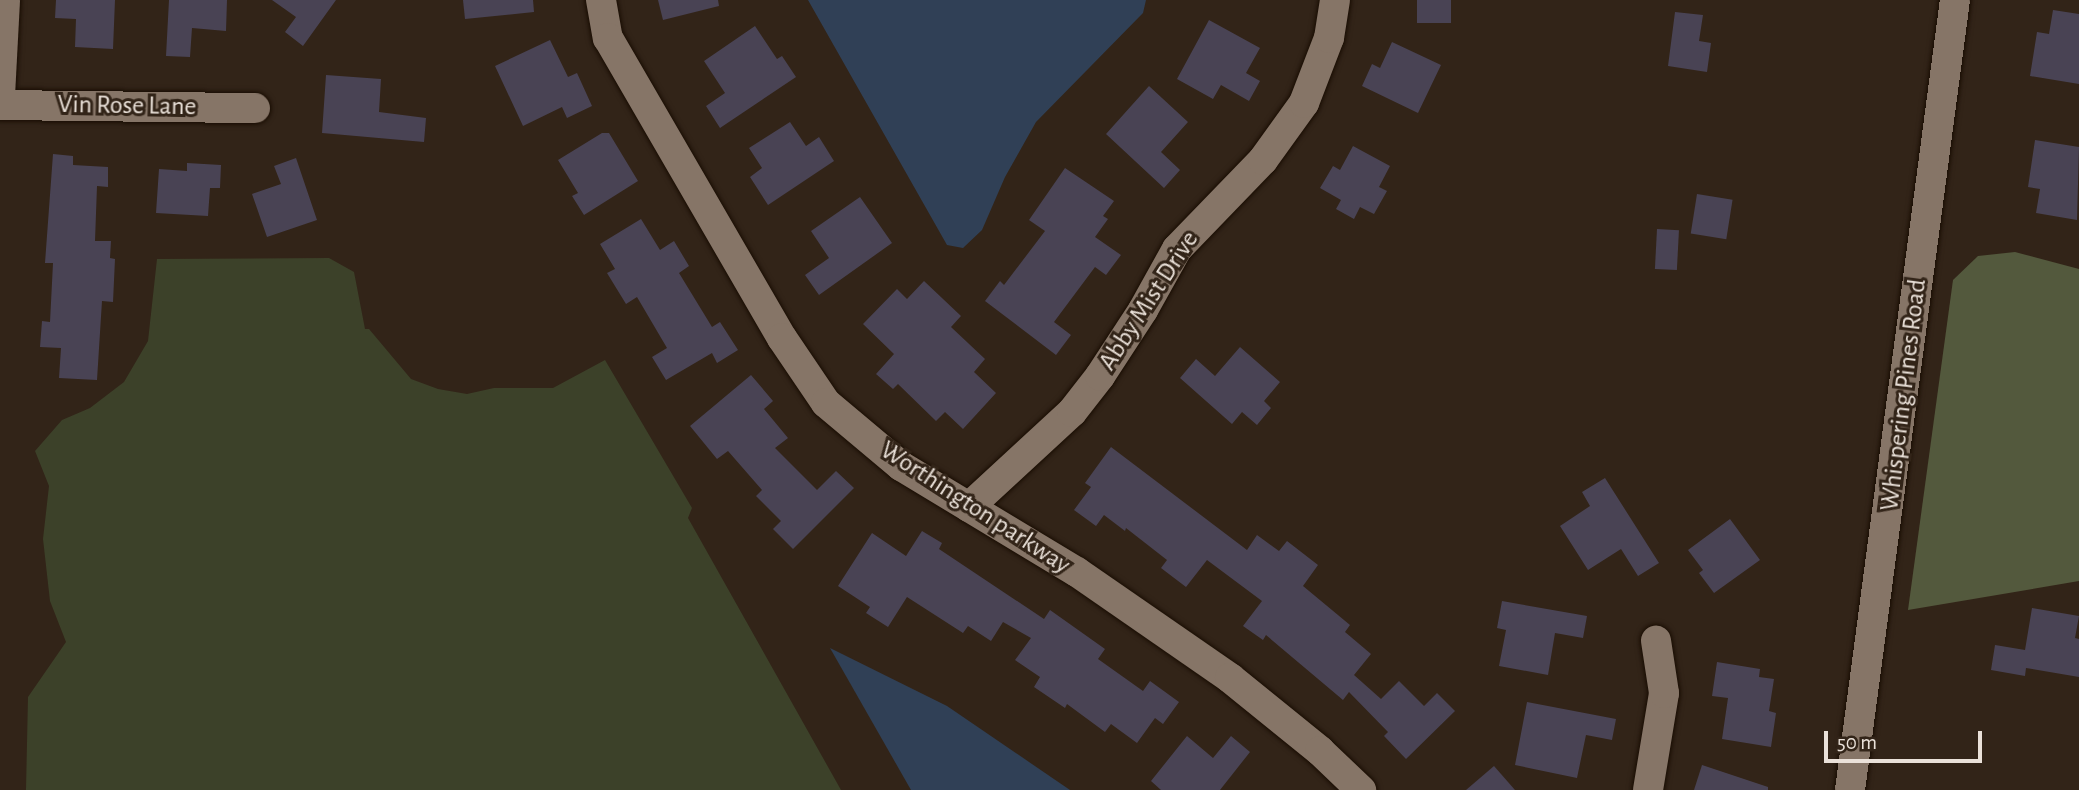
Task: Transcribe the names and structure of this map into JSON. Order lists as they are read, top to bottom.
{
  "streets": {
    "street": [
      "Vin Rose Lane",
      "Abby Mist Drive",
      "Whispering Pines Road",
      "Worthington parkway"
    ]
  },
  "crossings": [
    ["Abby Mist Drive", "Worthington parkway"]
  ],
  "scale_bar": "50 m"
}
